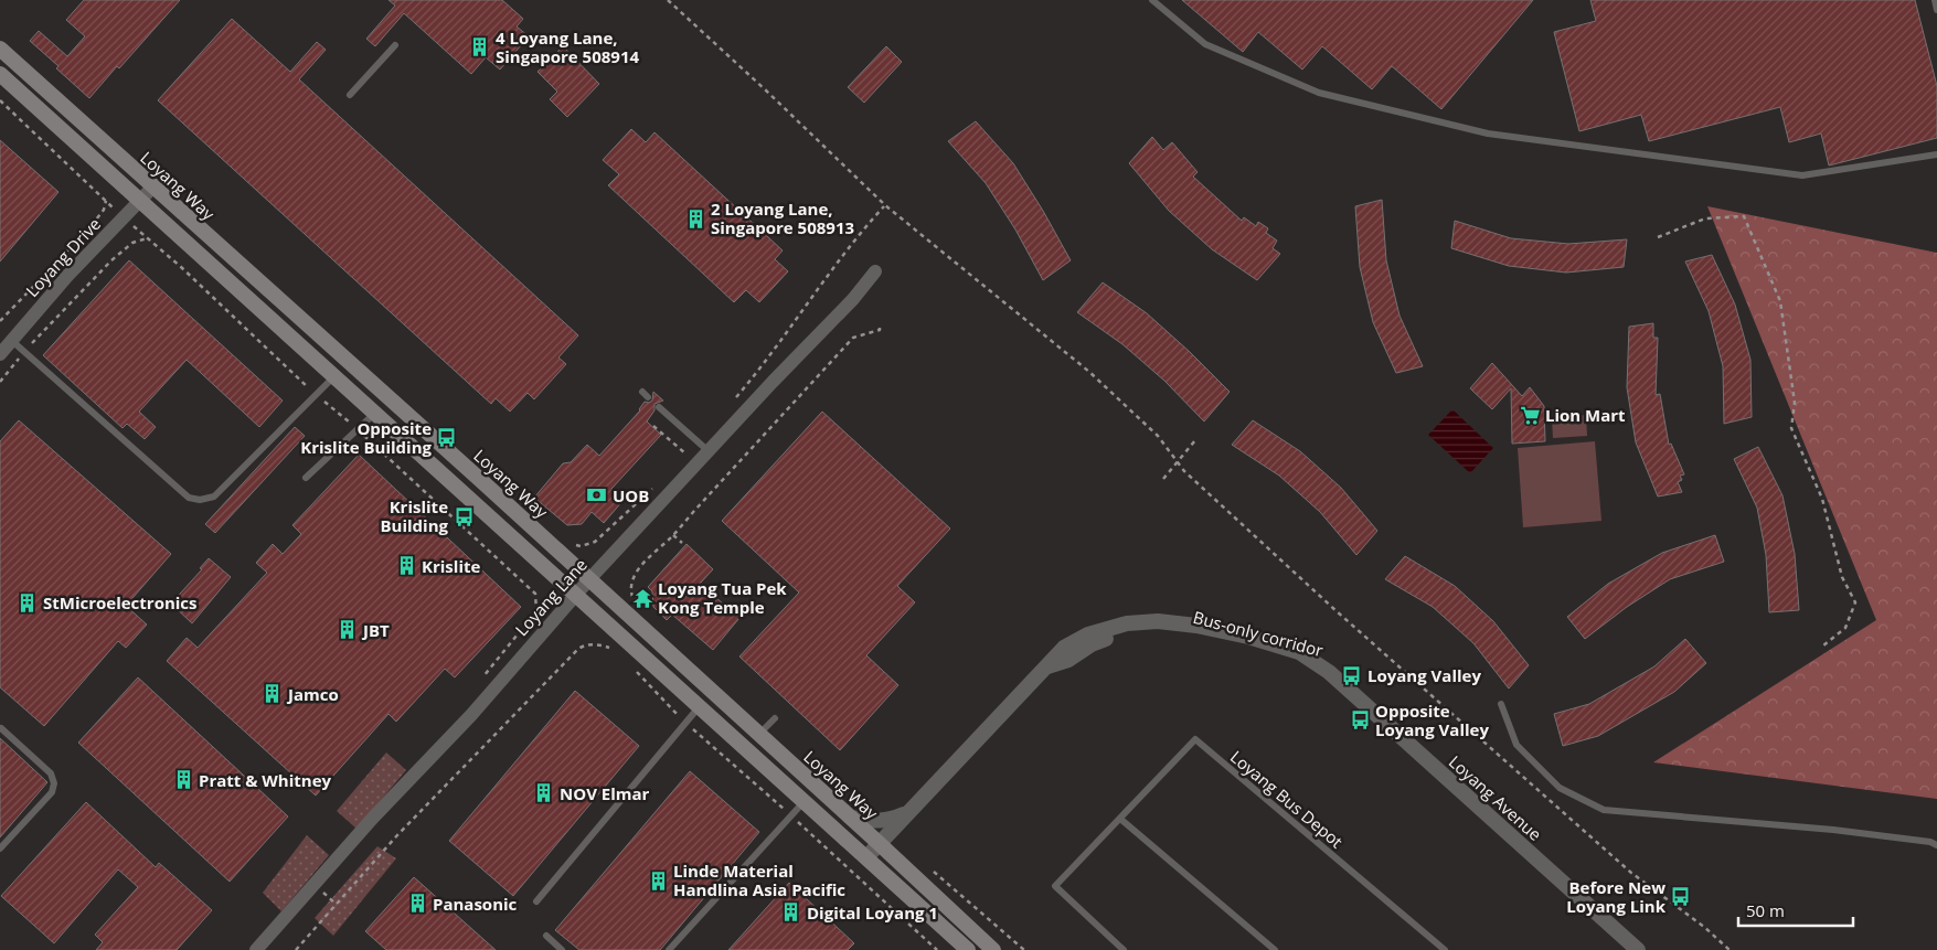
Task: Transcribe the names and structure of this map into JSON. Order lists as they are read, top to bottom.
{
  "streets": {
    "main road": ["Loyang Way"],
    "street": [
      "Loyang Drive",
      "Loyang Lane",
      "Bus-only corridor",
      "Loyang Avenue"
    ],
    "lane": ["Loyang Bus Depot"]
  },
  "crossings": [
    ["Loyang Way", "Loyang Drive"],
    ["Loyang Way", "Loyang Lane"],
    ["Loyang Way", "Bus-only corridor"],
    ["Bus-only corridor", "Loyang Avenue"]
  ],
  "places": {
    "building": [
      "4 Loyang Lane, Singapore 508914",
      "2 Loyang Lane, Singapore 508913",
      "Krislite",
      "StMicroelectronics",
      "JBT",
      "Jamco",
      "Pratt & Whitney",
      "NOV Elmar",
      "Linde Material Handlina Asia Pacific",
      "Panasonic",
      "Digital Loyang 1"
    ],
    "supermarket": ["Lion Mart"],
    "bus stop": [
      "Opposite Krislite Building",
      "Krislite Building",
      "Loyang Valley",
      "Opposite Loyang Valley",
      "Before New Loyang Link"
    ],
    "bank": ["UOB"],
    "temple": ["Loyang Tua Pek Kong Temple"]
  },
  "scale_bar": "50 m"
}
